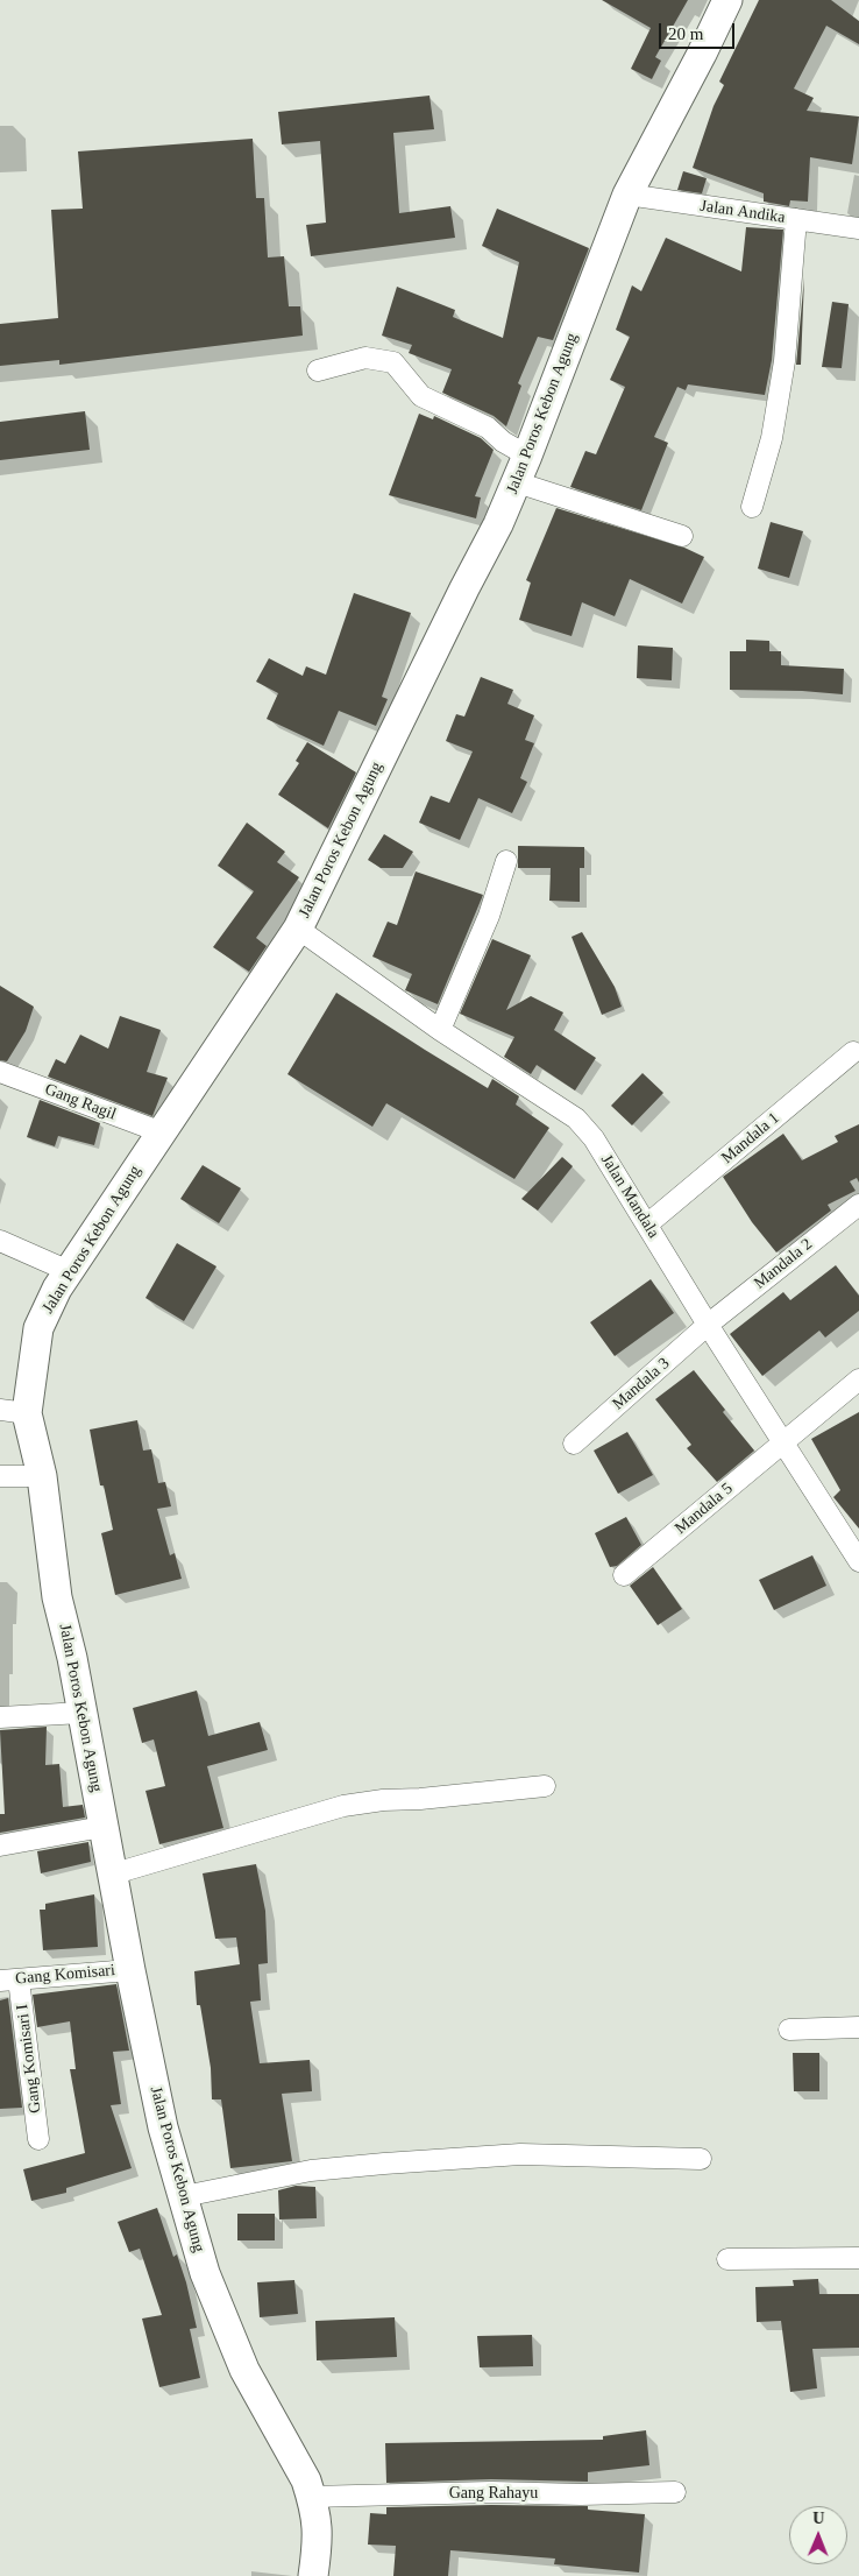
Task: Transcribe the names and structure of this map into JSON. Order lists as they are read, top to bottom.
{
  "streets": {
    "main road": ["Jalan Poros Kebon Agung"],
    "street": [
      "Jalan Andika",
      "Gang Ragil",
      "Mandala 1",
      "Jalan Mandala",
      "Mandala 2",
      "Mandala 3",
      "Mandala 5",
      "Gang Komisari",
      "Gang Komisari I",
      "Gang Rahayu"
    ]
  },
  "crossings": [
    ["Jalan Andika", "Jalan Poros Kebon Agung"],
    ["Jalan Poros Kebon Agung", "Gang Ragil"],
    ["Jalan Poros Kebon Agung", "Jalan Mandala"],
    ["Jalan Poros Kebon Agung", "Gang Komisari"],
    ["Jalan Poros Kebon Agung", "Gang Rahayu"],
    ["Mandala 1", "Jalan Mandala"],
    ["Jalan Mandala", "Mandala 2"],
    ["Jalan Mandala", "Mandala 3"],
    ["Jalan Mandala", "Mandala 5"],
    ["Mandala 2", "Mandala 3"],
    ["Gang Komisari", "Gang Komisari I"]
  ],
  "scale_bar": "20 m",
  "north": "top"
}
